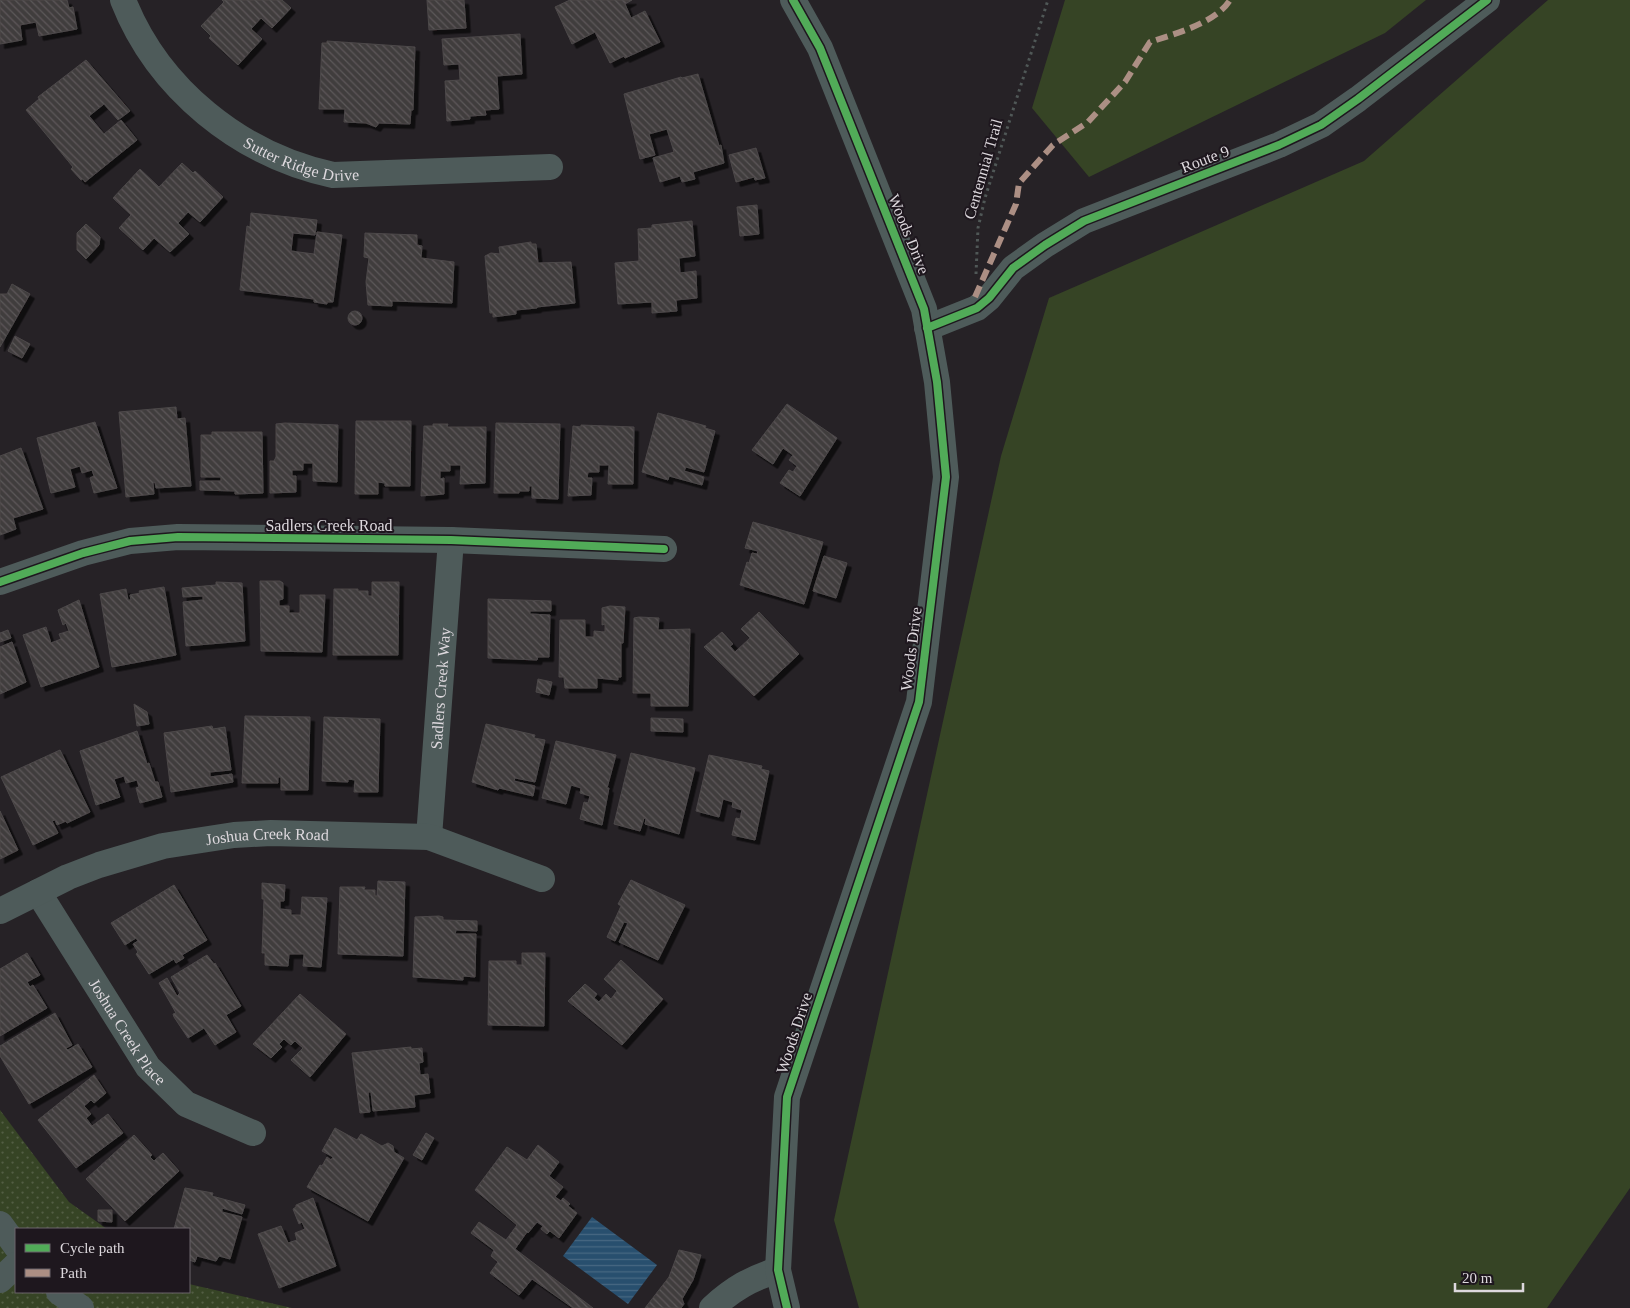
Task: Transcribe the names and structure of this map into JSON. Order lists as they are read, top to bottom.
{
  "streets": {
    "street": [
      "Sutter Ridge Drive",
      "Route 9",
      "Woods Drive",
      "Sadlers Creek Road",
      "Sadlers Creek Way",
      "Joshua Creek Road",
      "Joshua Creek Place"
    ],
    "path": ["Centennial Trail"]
  },
  "crossings": [
    ["Route 9", "Woods Drive"],
    ["Sadlers Creek Road", "Sadlers Creek Way"],
    ["Sadlers Creek Way", "Joshua Creek Road"],
    ["Joshua Creek Road", "Joshua Creek Place"]
  ],
  "legend": ["Cycle path", "Path"],
  "scale_bar": "20 m"
}
